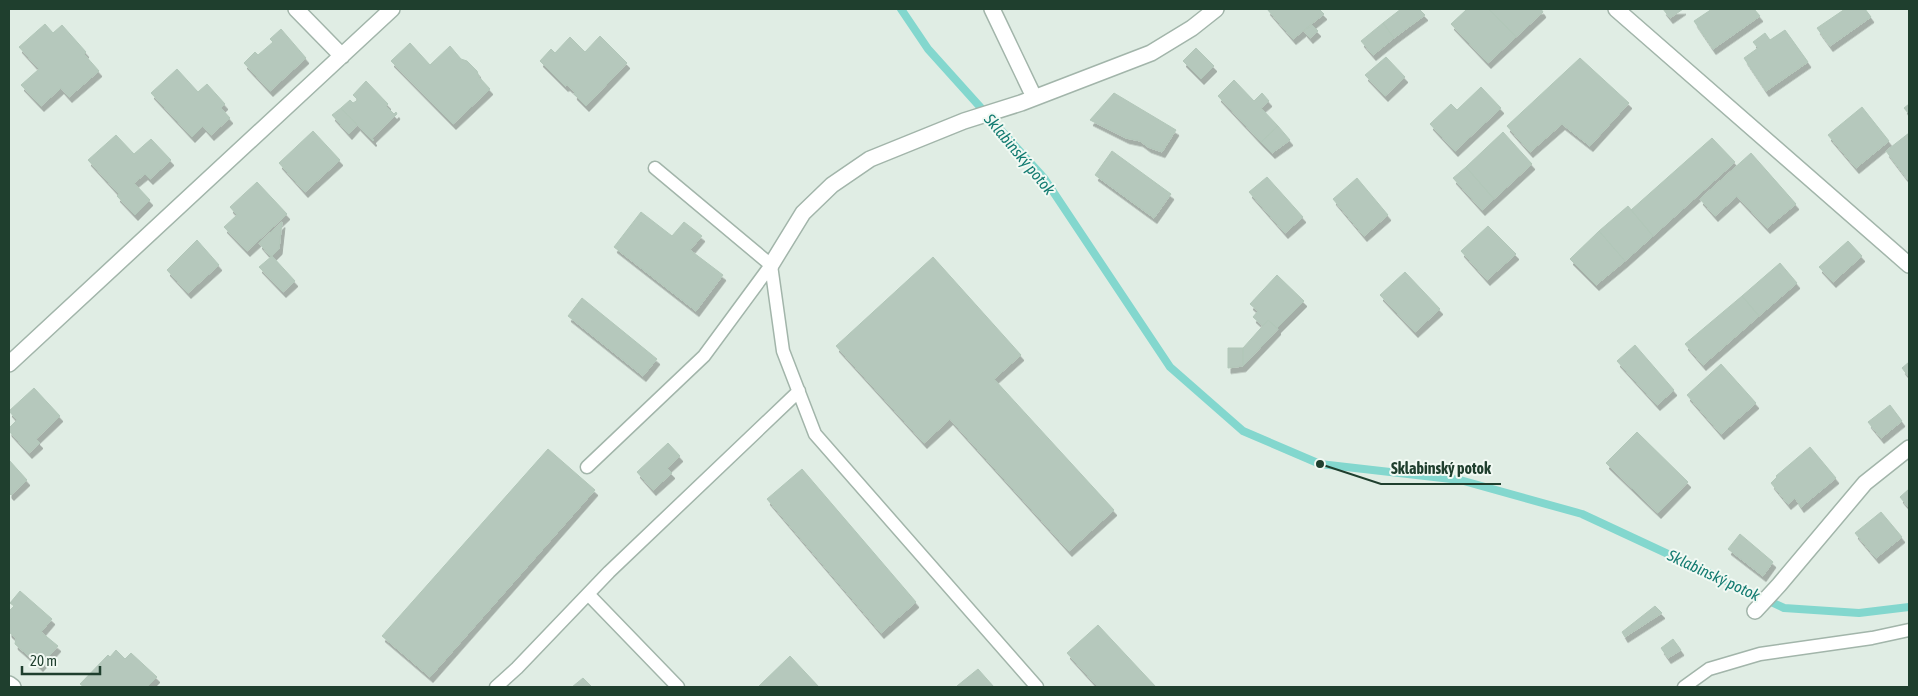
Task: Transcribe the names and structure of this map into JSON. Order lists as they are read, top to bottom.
{
  "water": ["Sklabinský potok"],
  "places": ["Sklabinský potok"],
  "scale_bar": "20 m"
}
